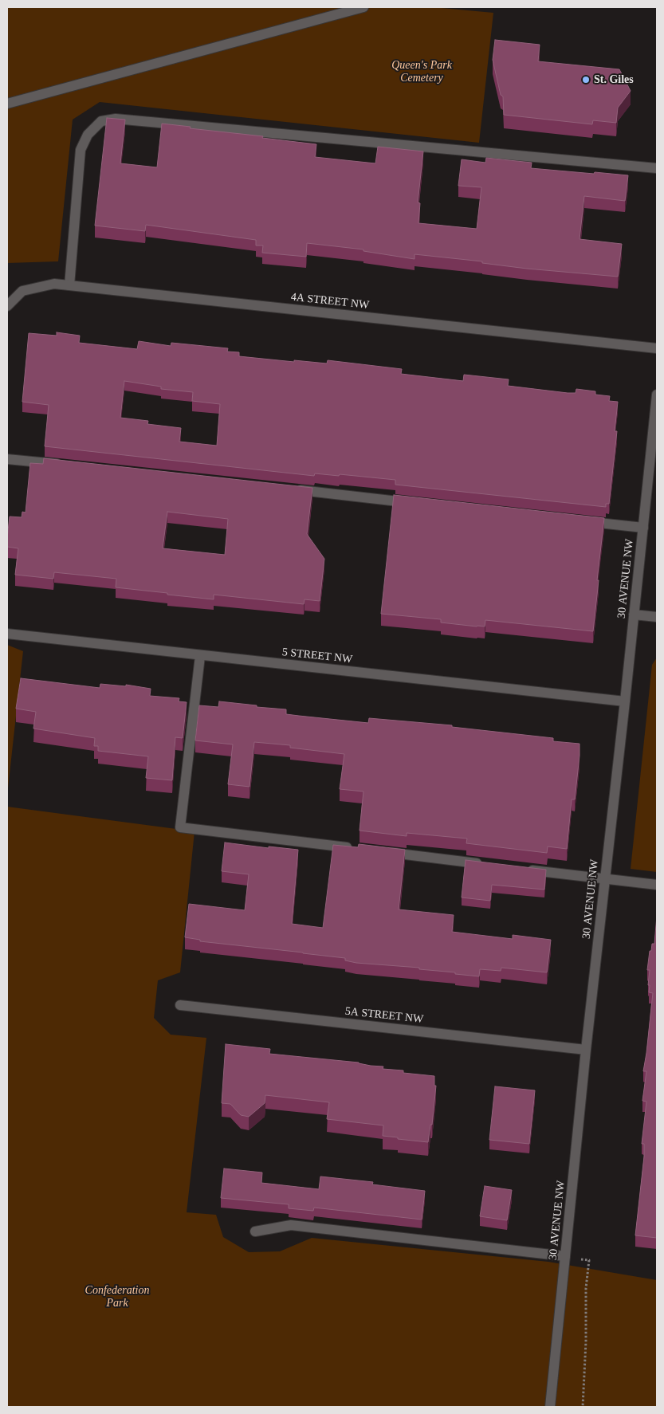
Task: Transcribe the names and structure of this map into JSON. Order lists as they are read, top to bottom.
{
  "streets": {
    "street": [
      "4A STREET NW",
      "30 AVENUE NW",
      "5 STREET NW",
      "5A STREET NW"
    ]
  },
  "crossings": [
    ["30 AVENUE NW", "5 STREET NW"],
    ["30 AVENUE NW", "5A STREET NW"]
  ],
  "parks": ["Queen's Park Cemetery", "Confederation Park"],
  "places": ["St. Giles"]
}
